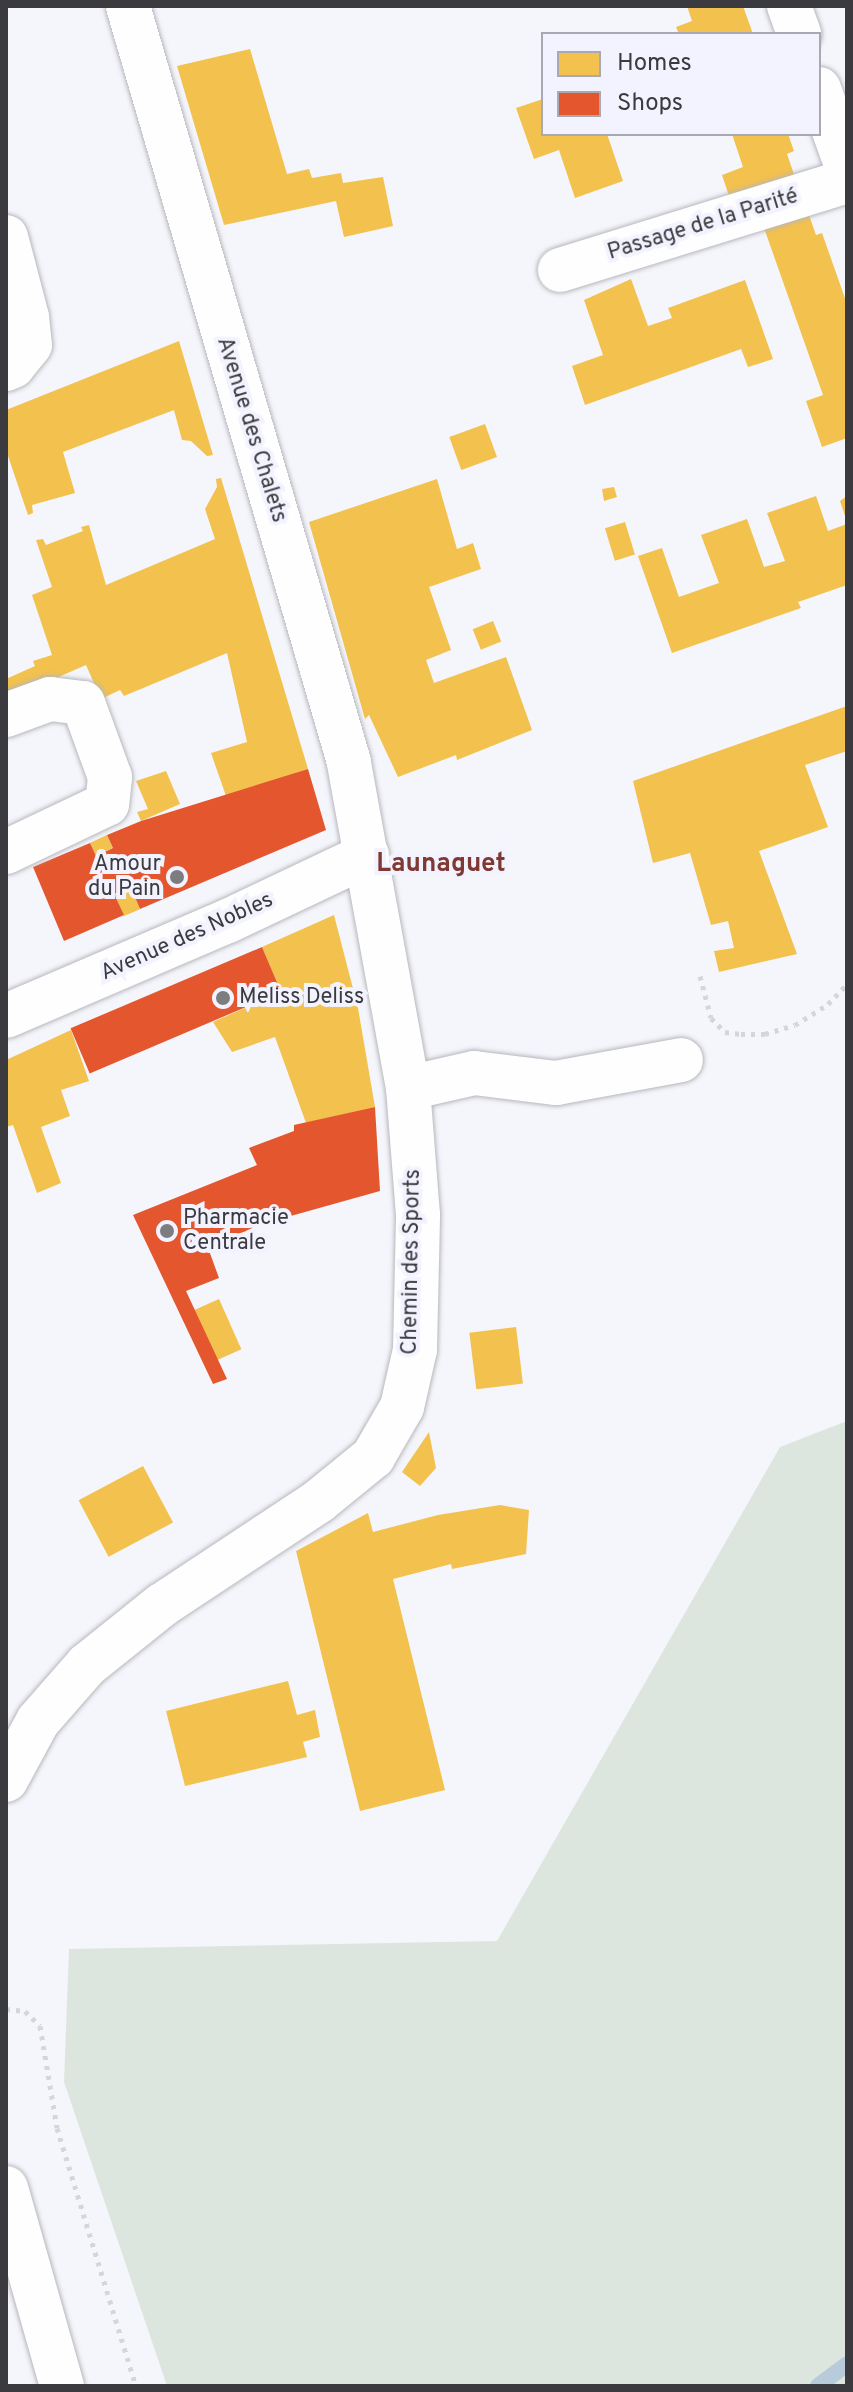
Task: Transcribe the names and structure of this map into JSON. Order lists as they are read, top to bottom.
{
  "streets": {
    "street": [
      "Passage de la Parité",
      "Avenue des Chalets",
      "Avenue des Nobles",
      "Chemin des Sports"
    ]
  },
  "crossings": [
    ["Avenue des Chalets", "Avenue des Nobles"],
    ["Avenue des Chalets", "Chemin des Sports"],
    ["Avenue des Nobles", "Chemin des Sports"]
  ],
  "districts": ["Launaguet"],
  "places": ["Amour du Pain", "Meliss Deliss", "Pharmacie Centrale"],
  "legend": ["Homes", "Shops"]
}
